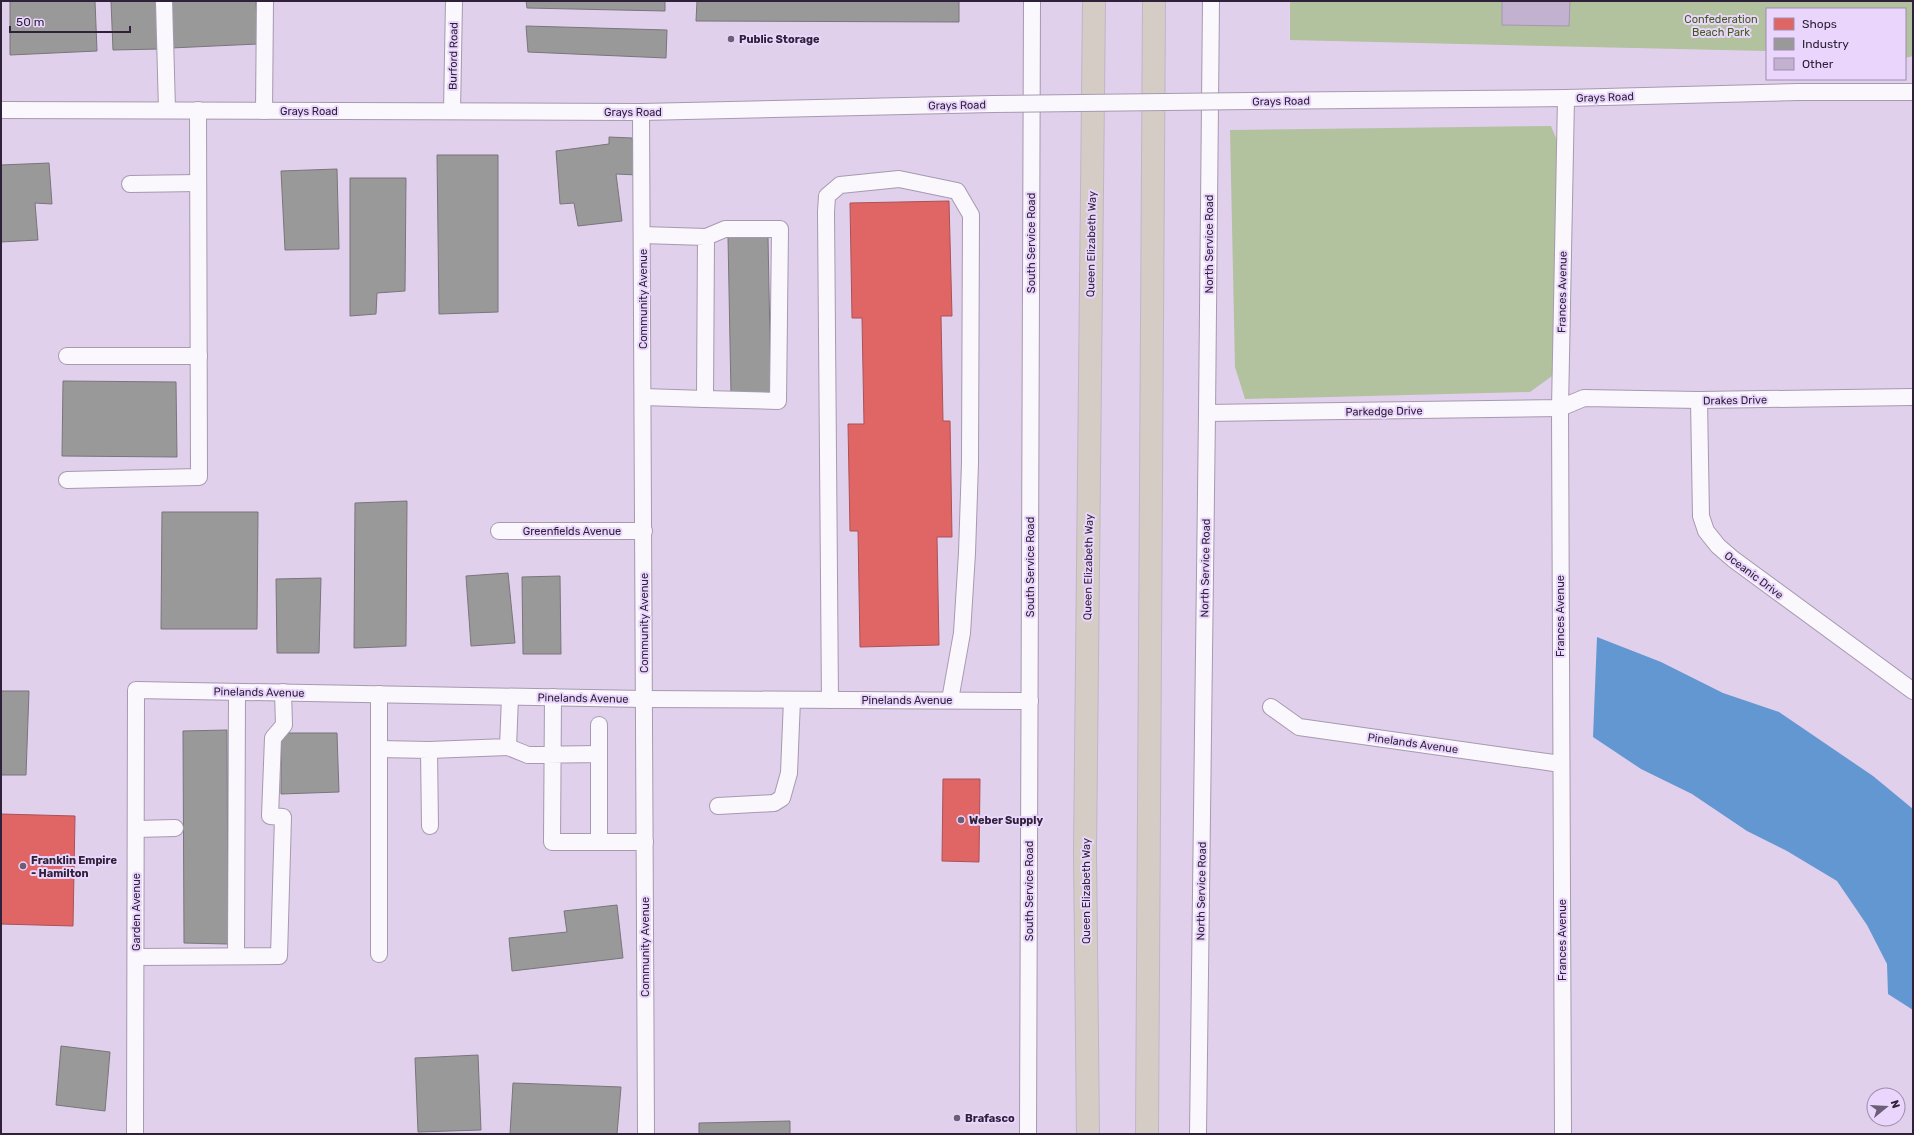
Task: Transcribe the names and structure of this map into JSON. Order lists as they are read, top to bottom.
{
  "streets": {
    "highway": ["Queen Elizabeth Way"],
    "street": [
      "Burford Road",
      "Grays Road",
      "South Service Road",
      "North Service Road",
      "Frances Avenue",
      "Community Avenue",
      "Drakes Drive",
      "Parkedge Drive",
      "Greenfields Avenue",
      "Oceanic Drive",
      "Pinelands Avenue",
      "Garden Avenue"
    ]
  },
  "crossings": [
    ["Burford Road", "Grays Road"],
    ["Grays Road", "Frances Avenue"],
    ["Grays Road", "Community Avenue"],
    ["South Service Road", "Pinelands Avenue"],
    ["North Service Road", "Parkedge Drive"],
    ["Frances Avenue", "Drakes Drive"],
    ["Frances Avenue", "Parkedge Drive"],
    ["Frances Avenue", "Pinelands Avenue"],
    ["Community Avenue", "Greenfields Avenue"],
    ["Community Avenue", "Pinelands Avenue"],
    ["Drakes Drive", "Parkedge Drive"],
    ["Drakes Drive", "Oceanic Drive"],
    ["Pinelands Avenue", "Garden Avenue"]
  ],
  "parks": ["Confederation Beach Park"],
  "places": [
    "Public Storage",
    "Weber Supply",
    "Franklin Empire - Hamilton",
    "Brafasco"
  ],
  "legend": ["Shops", "Industry", "Other"],
  "scale_bar": "50 m",
  "north": "right"
}
